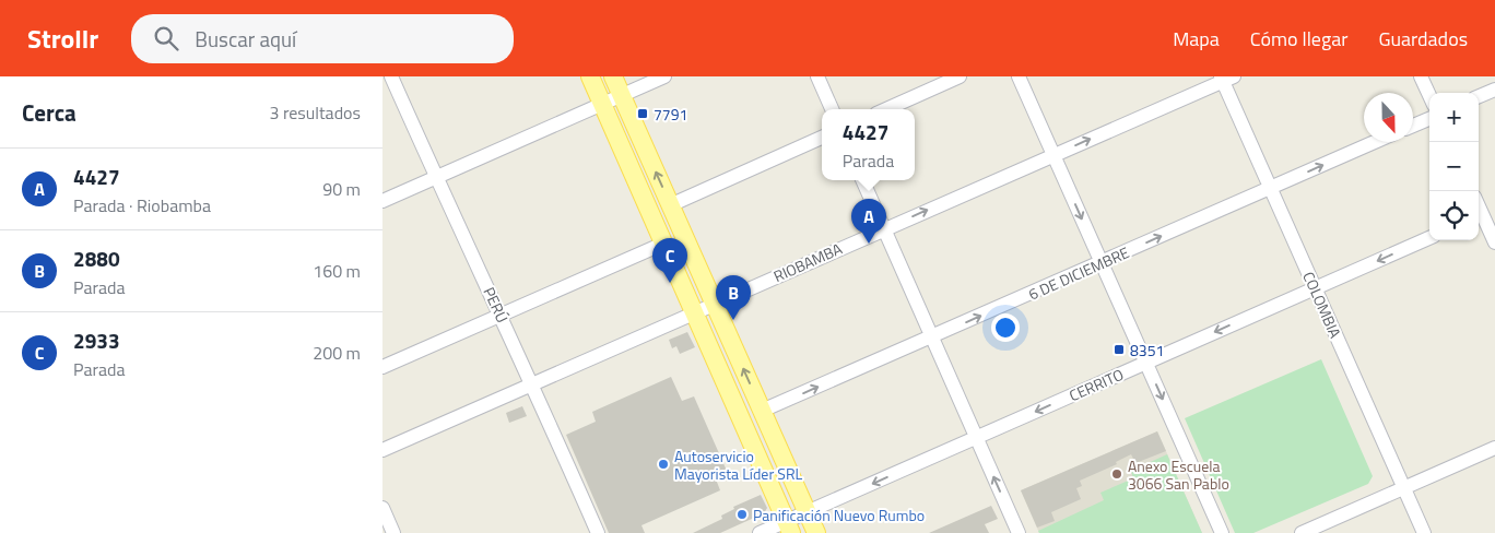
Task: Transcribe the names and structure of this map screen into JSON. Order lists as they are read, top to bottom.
{
  "streets": {
    "street": [
      "RIOBAMBA",
      "6 DE DICIEMBRE",
      "PERÚ",
      "COLOMBIA",
      "CERRITO"
    ]
  },
  "crossings": [
    ["RIOBAMBA", "PERÚ"],
    ["RIOBAMBA", "COLOMBIA"],
    ["6 DE DICIEMBRE", "COLOMBIA"],
    ["COLOMBIA", "CERRITO"]
  ],
  "one_way": ["RIOBAMBA", "6 DE DICIEMBRE", "CERRITO"],
  "places": {
    "transit": ["7791", "8351"],
    "other": ["Autoservicio Mayorista Líder SRL", "Anexo Escuela 3066 San Pablo", "Panificación Nuevo Rumbo"]
  },
  "north": "bottom",
  "page": {
    "header": "Strollr",
    "search": "Buscar aquí",
    "nav": ["Mapa", "Cómo llegar", "Guardados"],
    "heading": ["Cerca", "3 resultados"],
    "map_buttons": ["+", "−"],
    "popup": ["4427", "Parada"],
    "list": [
      {
        "mark": "A",
        "name": "4427",
        "note": "Parada · Riobamba",
        "value": "90 m"
      },
      {
        "mark": "B",
        "name": "2880",
        "note": "Parada",
        "value": "160 m"
      },
      {
        "mark": "C",
        "name": "2933",
        "note": "Parada",
        "value": "200 m"
      }
    ],
    "pins": ["A", "C", "B"]
  }
}
